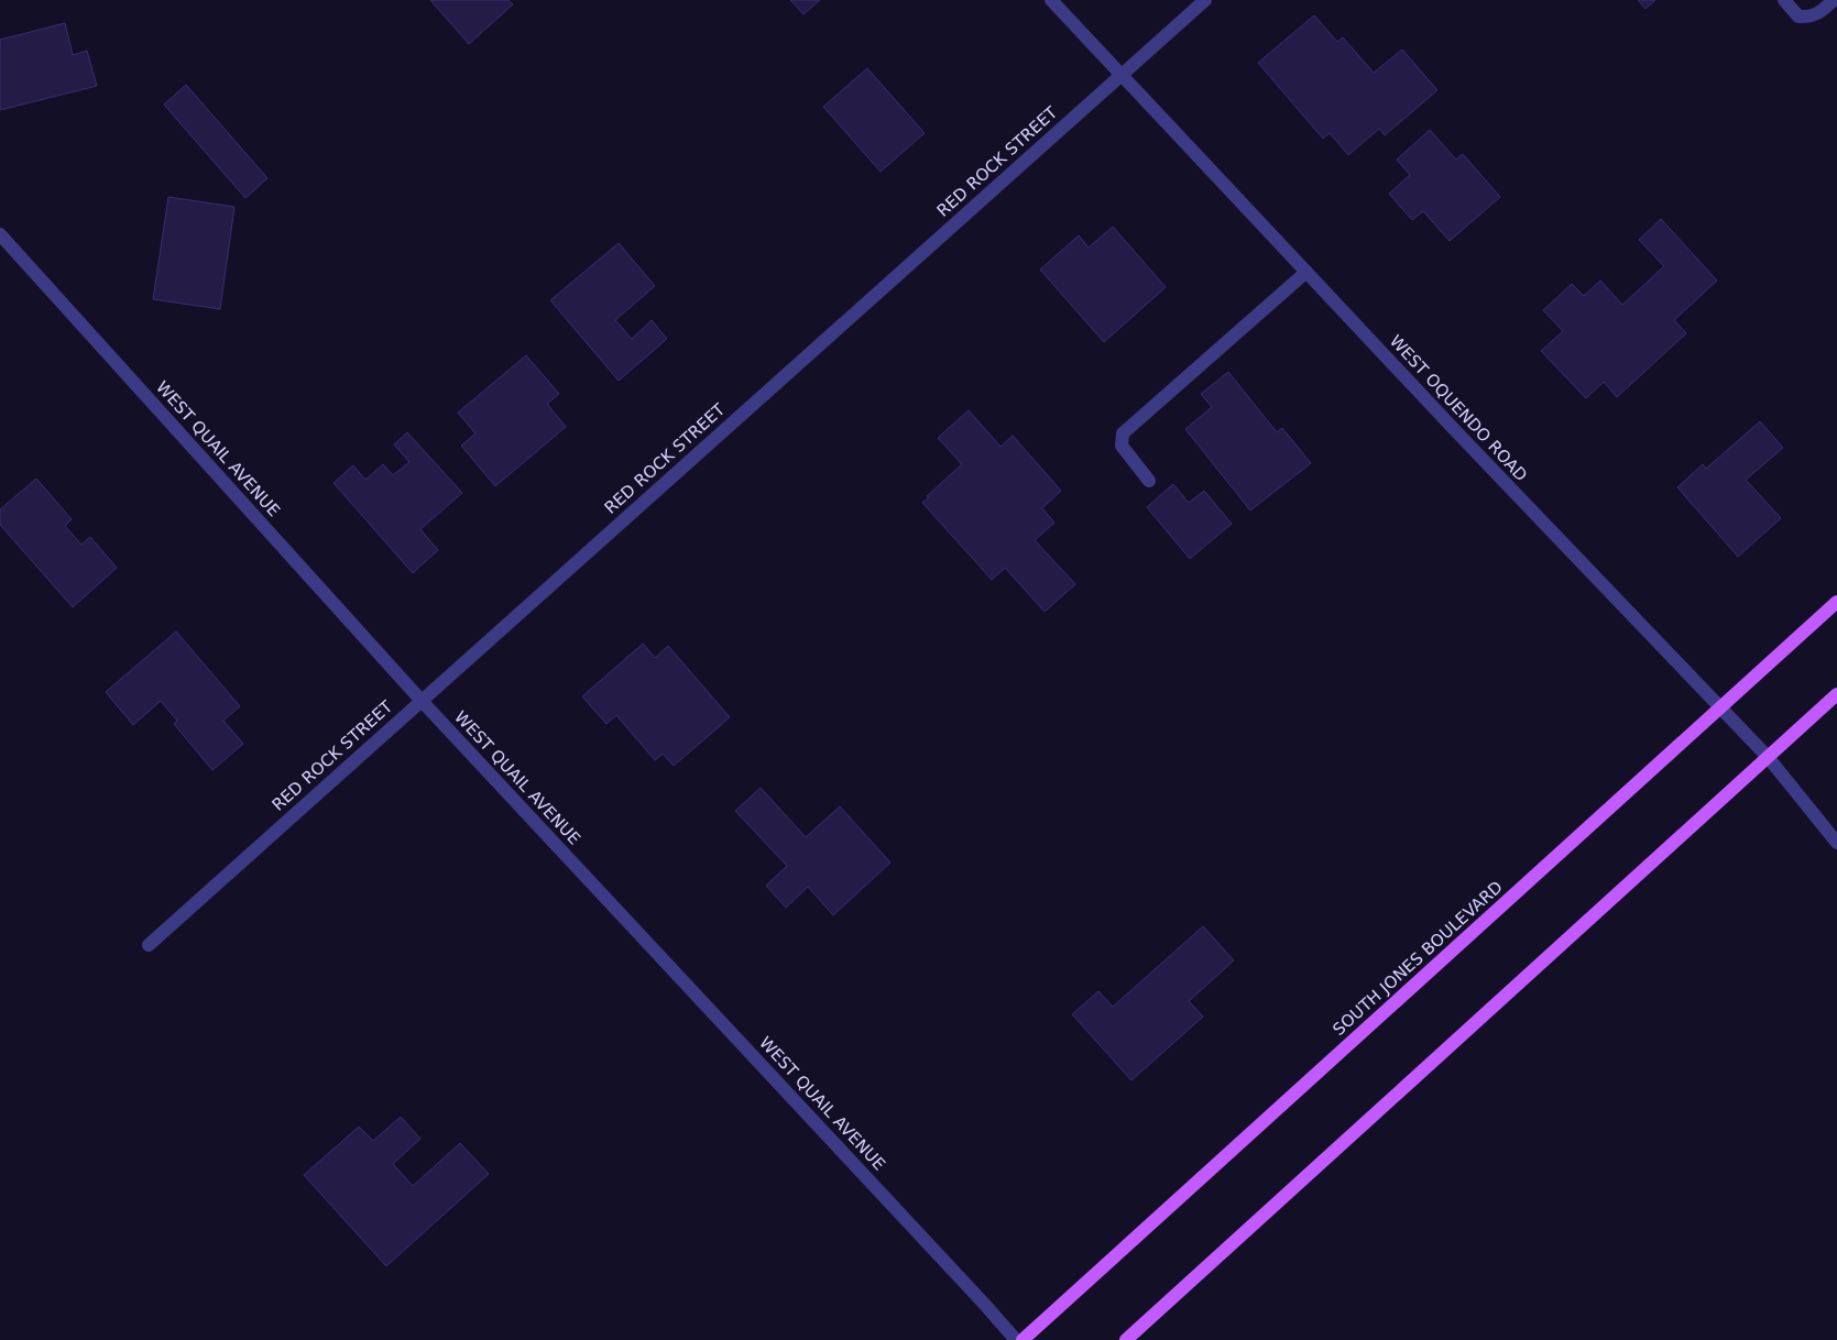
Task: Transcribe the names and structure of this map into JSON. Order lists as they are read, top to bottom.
{
  "streets": {
    "main road": ["SOUTH JONES BOULEVARD"],
    "street": ["RED ROCK STREET", "WEST OQUENDO ROAD", "WEST QUAIL AVENUE"]
  },
  "crossings": [
    ["RED ROCK STREET", "WEST OQUENDO ROAD"],
    ["RED ROCK STREET", "WEST QUAIL AVENUE"],
    ["WEST OQUENDO ROAD", "SOUTH JONES BOULEVARD"]
  ]
}
